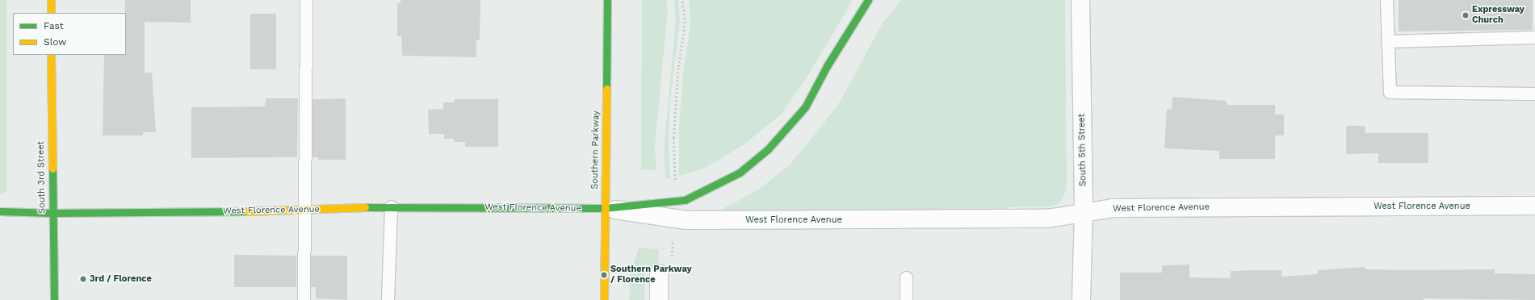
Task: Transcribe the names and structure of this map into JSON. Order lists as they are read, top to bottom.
{
  "streets": {
    "main road": ["Southern Parkway", "South 3rd Street", "West Florence Avenue"],
    "street": ["South 5th Street"]
  },
  "crossings": [
    ["Southern Parkway", "West Florence Avenue"],
    ["South 5th Street", "West Florence Avenue"],
    ["South 3rd Street", "West Florence Avenue"]
  ],
  "places": ["Expressway Church", "Southern Parkway / Florence", "3rd / Florence"],
  "legend": ["Fast", "Slow"]
}
